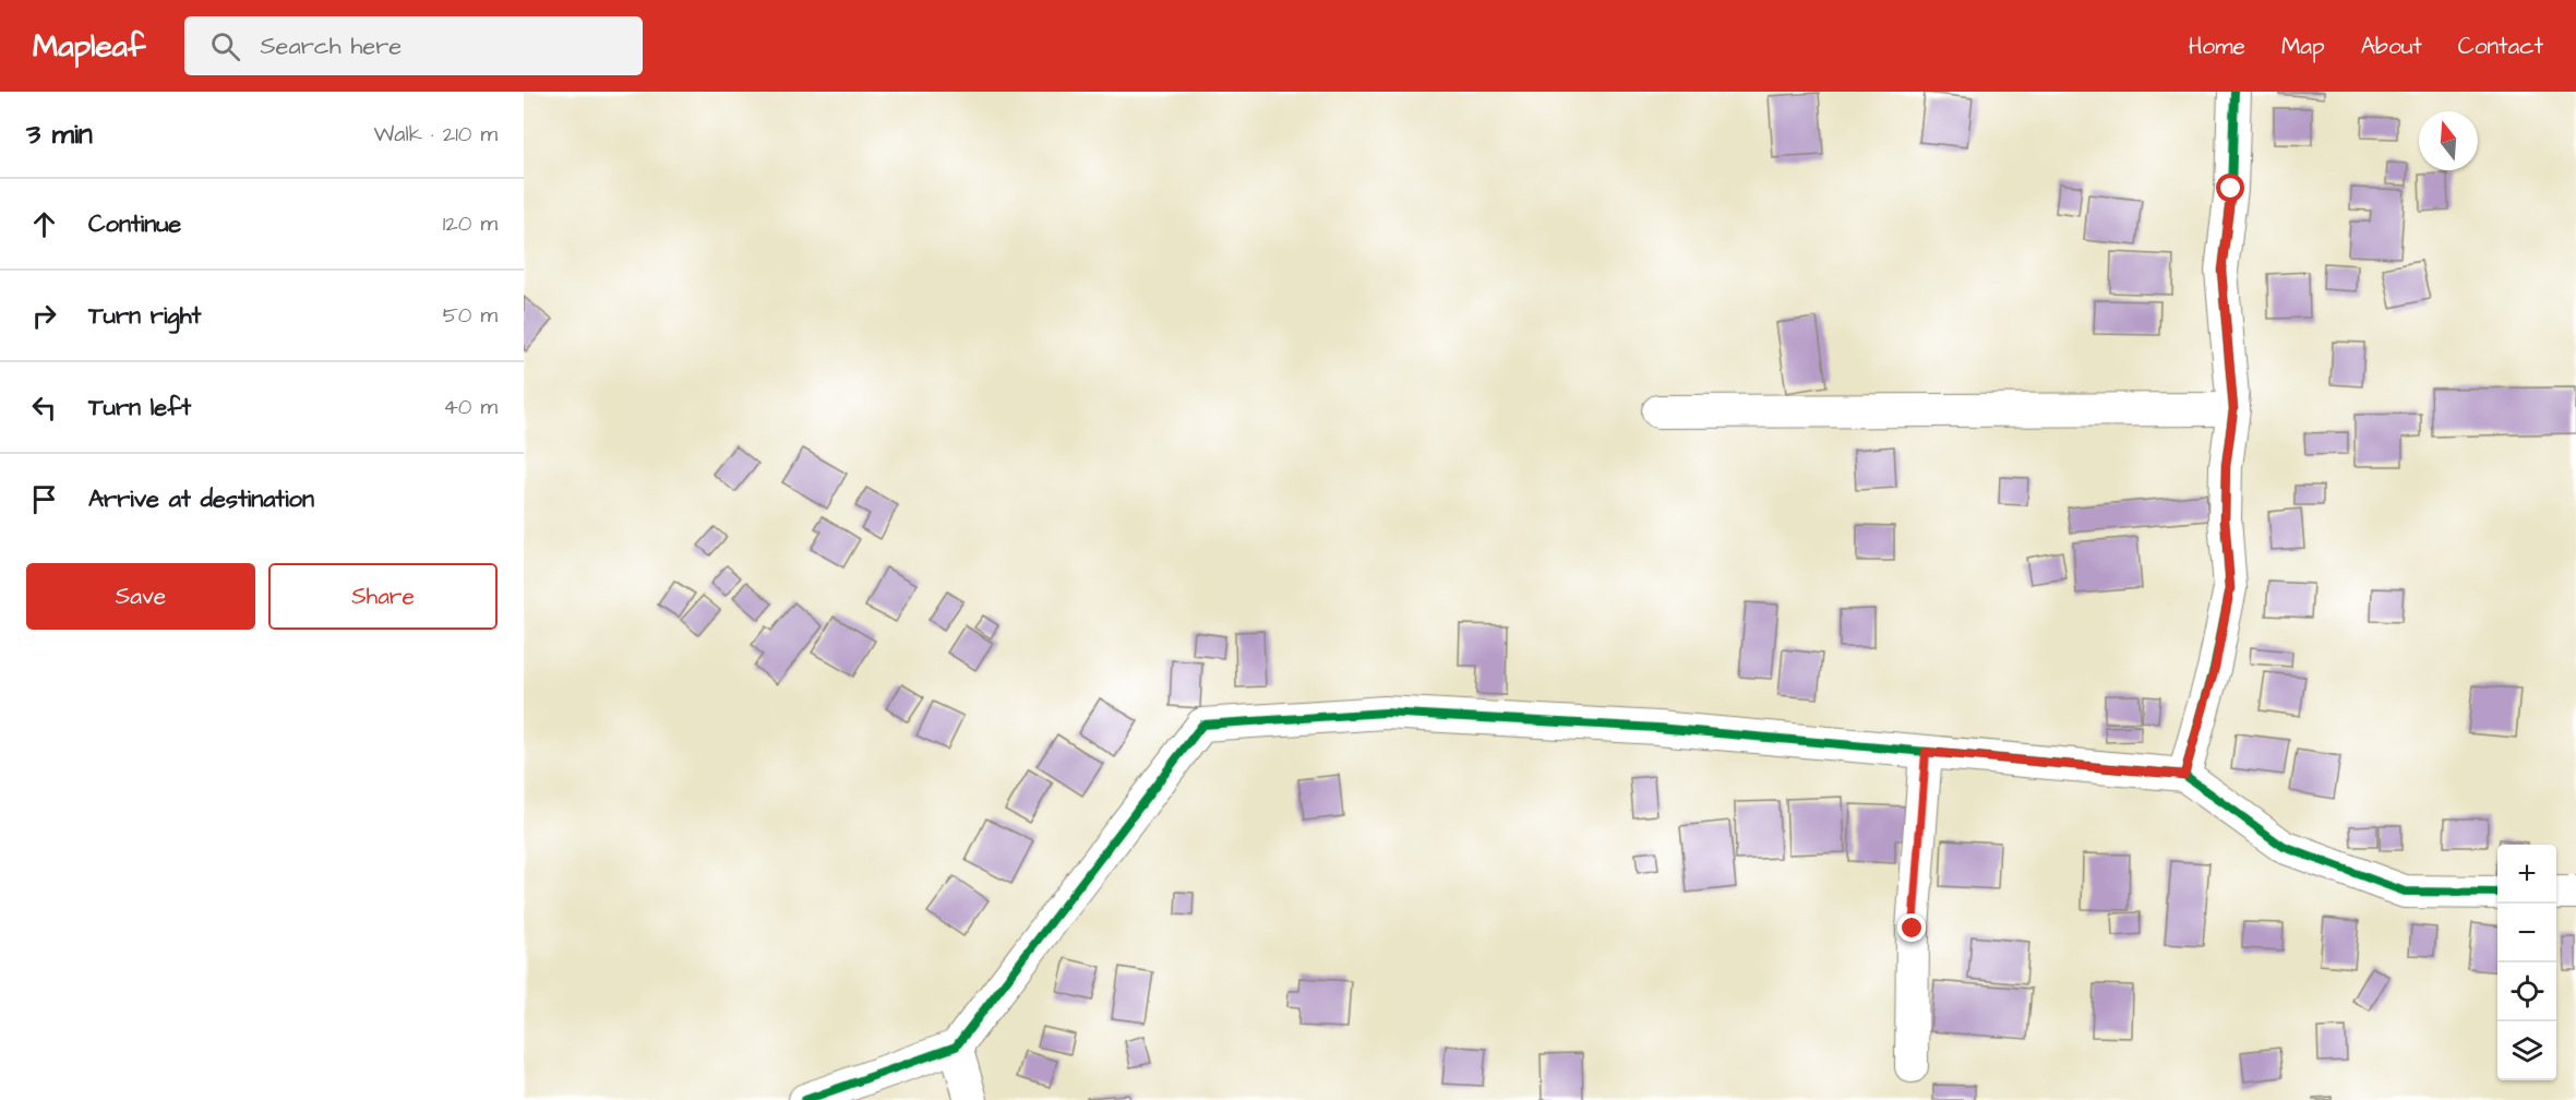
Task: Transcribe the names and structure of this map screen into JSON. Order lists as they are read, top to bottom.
{
  "north": "top",
  "page": {
    "header": "Mapleaf",
    "search": "Search here",
    "nav": [
      "Home",
      "Map",
      "About",
      "Contact"
    ],
    "heading": ["3 min", "Walk · 210 m"],
    "list": [
      ["Continue", "120 m"],
      ["Turn right", "50 m"],
      ["Turn left", "40 m"],
      "Arrive at destination"
    ],
    "buttons": ["Save", "Share"],
    "map_buttons": ["+", "−"]
  }
}
